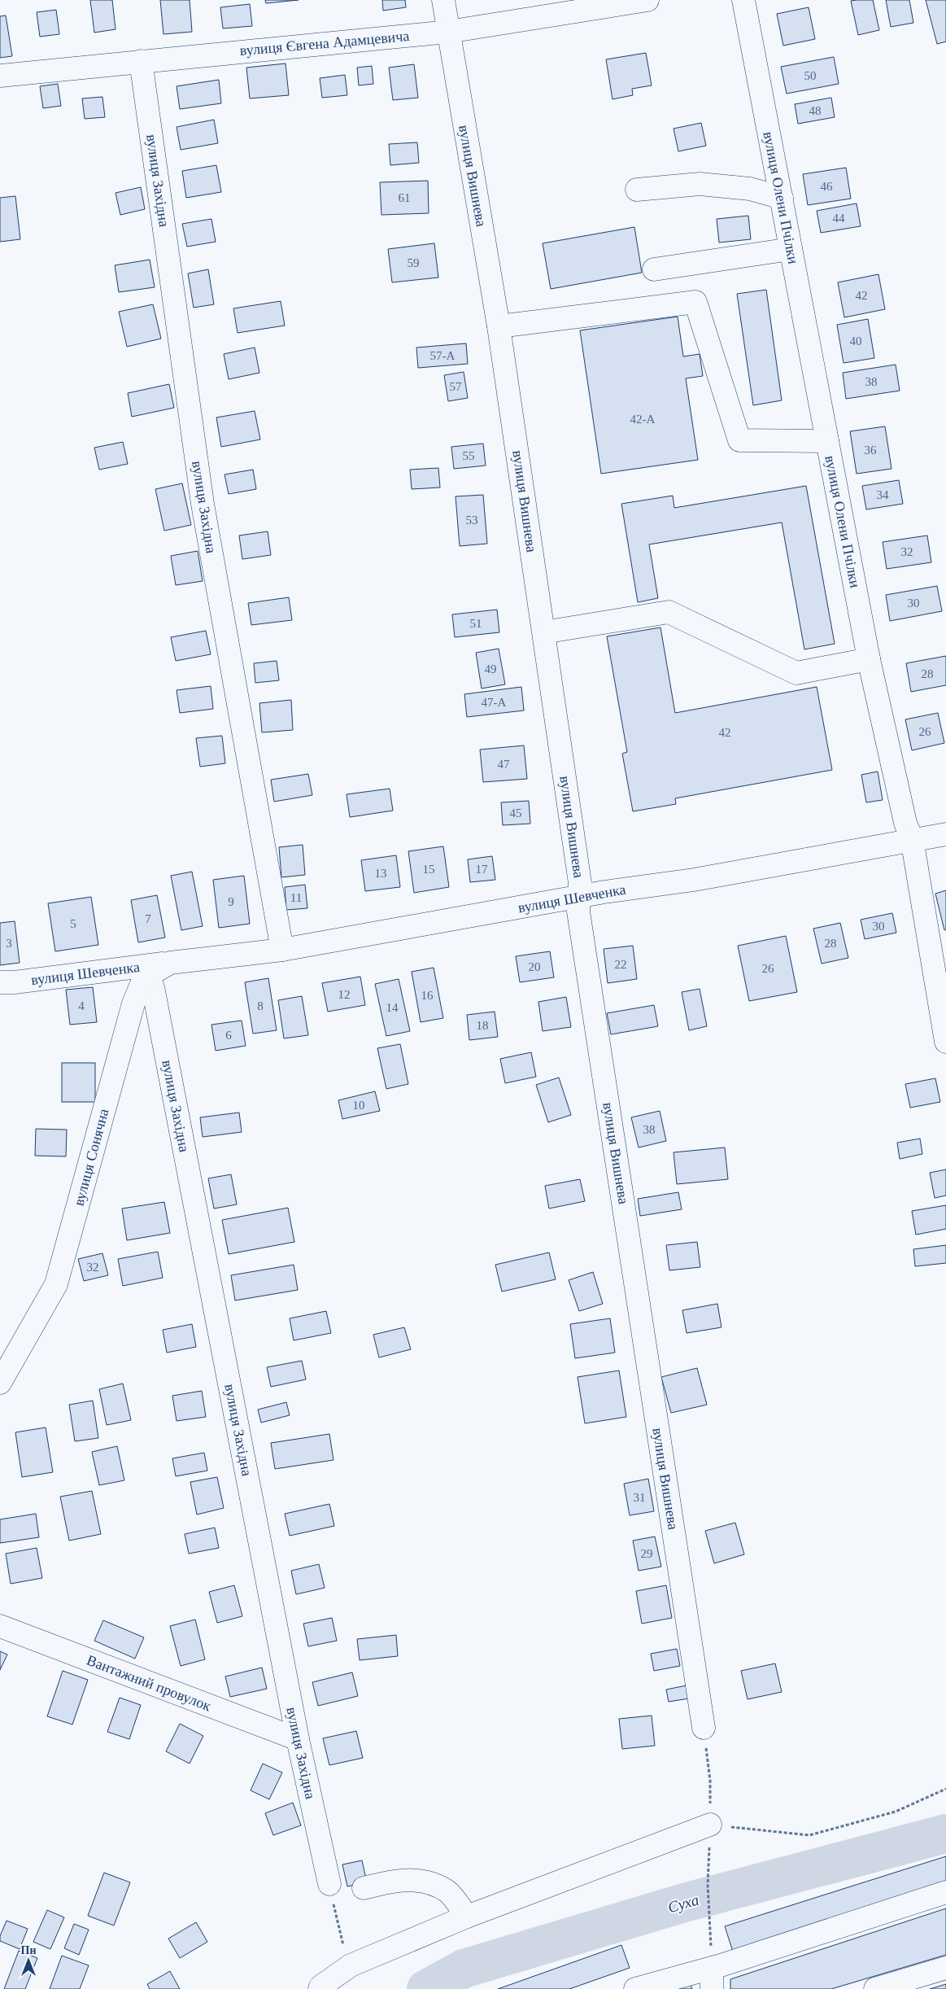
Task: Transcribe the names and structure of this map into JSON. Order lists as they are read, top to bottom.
{
  "streets": {
    "street": [
      "вулиця Євгена Адамцевича",
      "вулиця Вишнева",
      "вулиця Західна",
      "вулиця Олени Пчілки",
      "вулиця Шевченка",
      "вулиця Сонячна",
      "Вантажний провулок"
    ]
  },
  "crossings": [
    ["вулиця Євгена Адамцевича", "вулиця Вишнева"],
    ["вулиця Євгена Адамцевича", "вулиця Західна"],
    ["вулиця Вишнева", "вулиця Шевченка"],
    ["вулиця Західна", "вулиця Шевченка"],
    ["вулиця Західна", "вулиця Сонячна"],
    ["вулиця Західна", "Вантажний провулок"],
    ["вулиця Олени Пчілки", "вулиця Шевченка"]
  ],
  "water": ["Суха"],
  "house_numbers": [
    "50",
    "48",
    "46",
    "61",
    "44",
    "59",
    "42",
    "40",
    "57-А",
    "38",
    "57",
    "42-А",
    "36",
    "55",
    "34",
    "53",
    "32",
    "30",
    "51",
    "49",
    "28",
    "47-А",
    "26",
    "42",
    "47",
    "45",
    "15",
    "17",
    "13",
    "11",
    "9",
    "7",
    "5",
    "30",
    "3",
    "28",
    "22",
    "20",
    "26",
    "12",
    "16",
    "4",
    "8",
    "14",
    "18",
    "6",
    "10",
    "38",
    "32",
    "31",
    "29"
  ],
  "north": "top"
}
